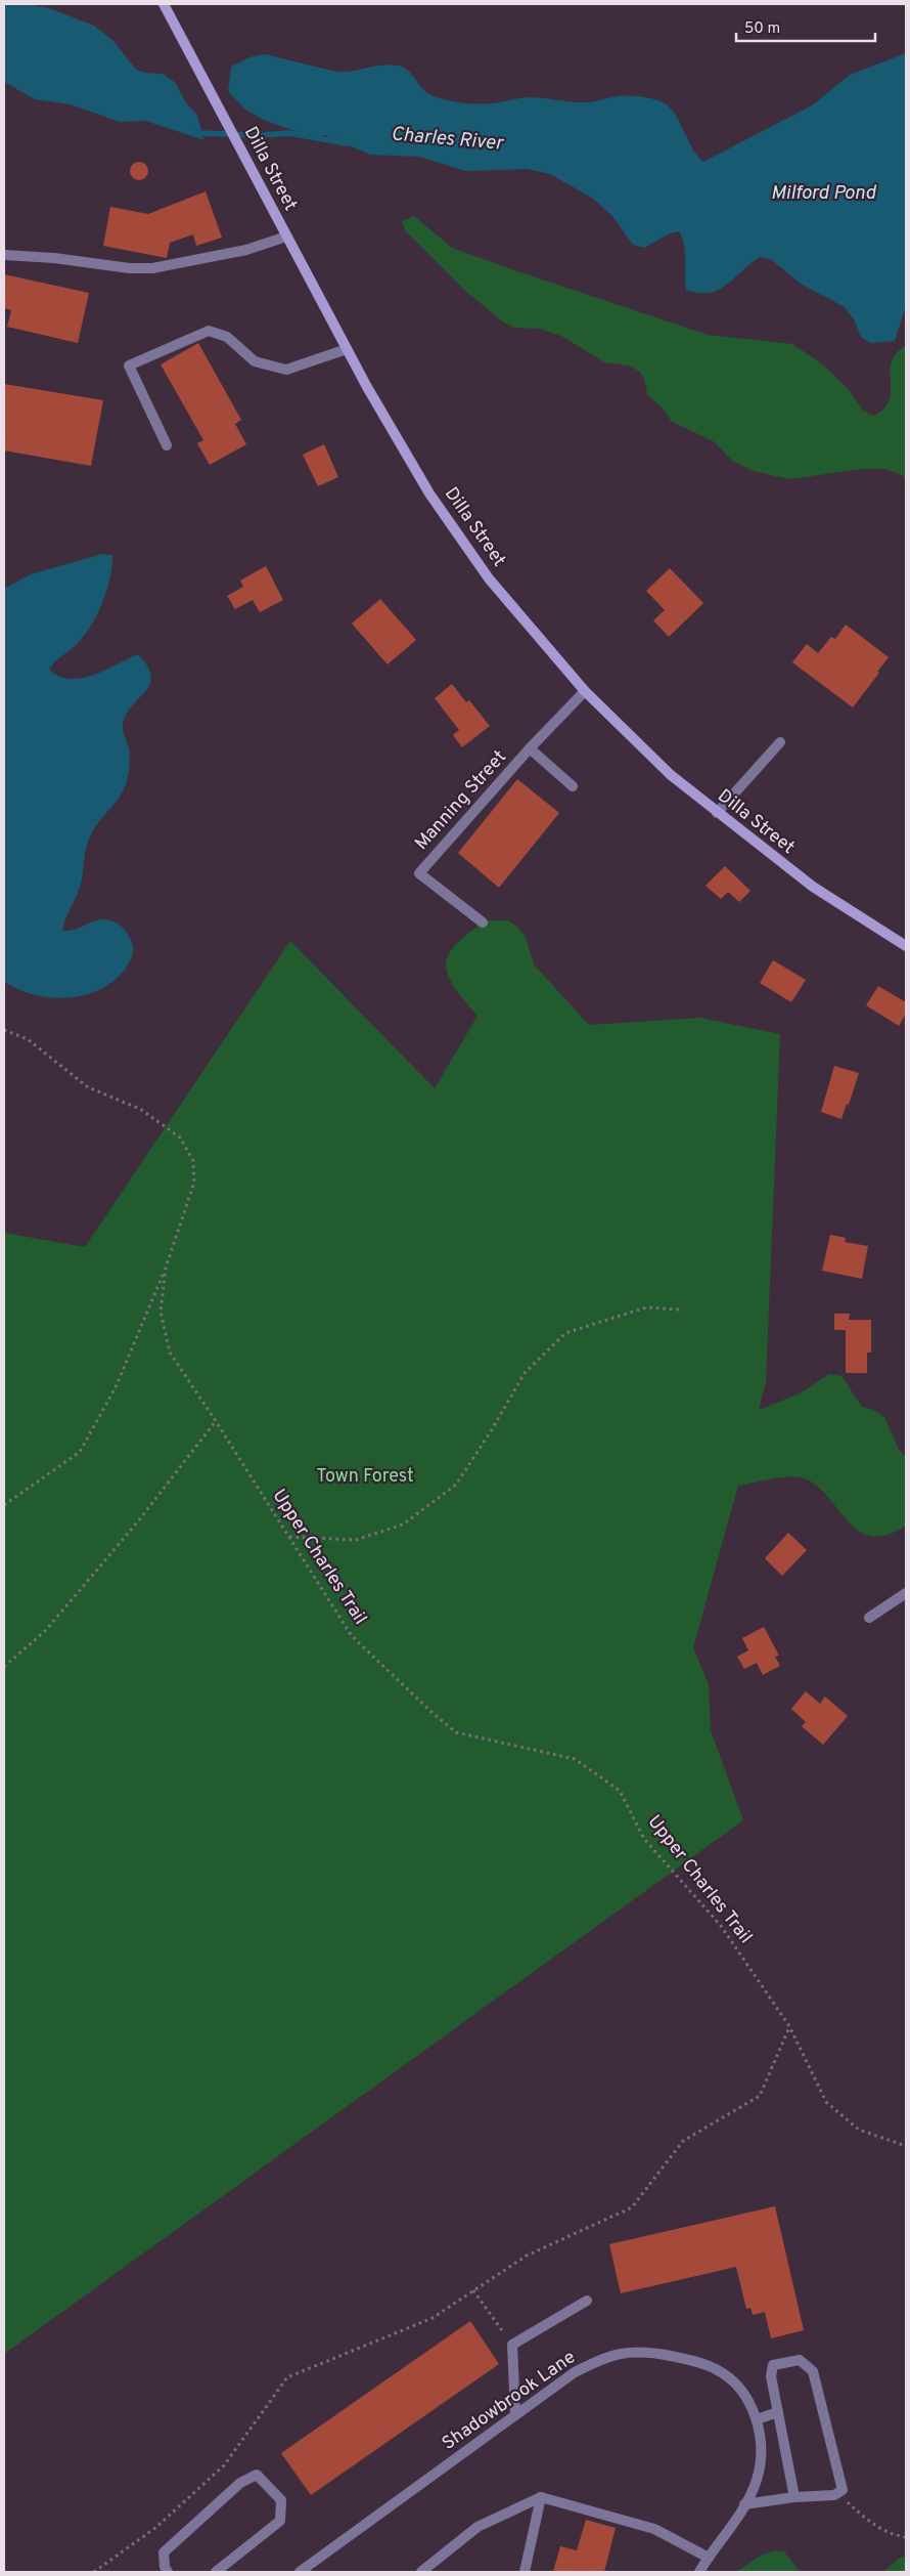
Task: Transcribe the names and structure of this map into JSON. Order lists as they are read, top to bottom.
{
  "streets": {
    "main road": ["Dilla Street"],
    "street": ["Manning Street", "Shadowbrook Lane"],
    "path": ["Upper Charles Trail"]
  },
  "crossings": [
    ["Dilla Street", "Manning Street"]
  ],
  "water": ["Charles River", "Milford Pond"],
  "parks": ["Town Forest"],
  "scale_bar": "50 m"
}
